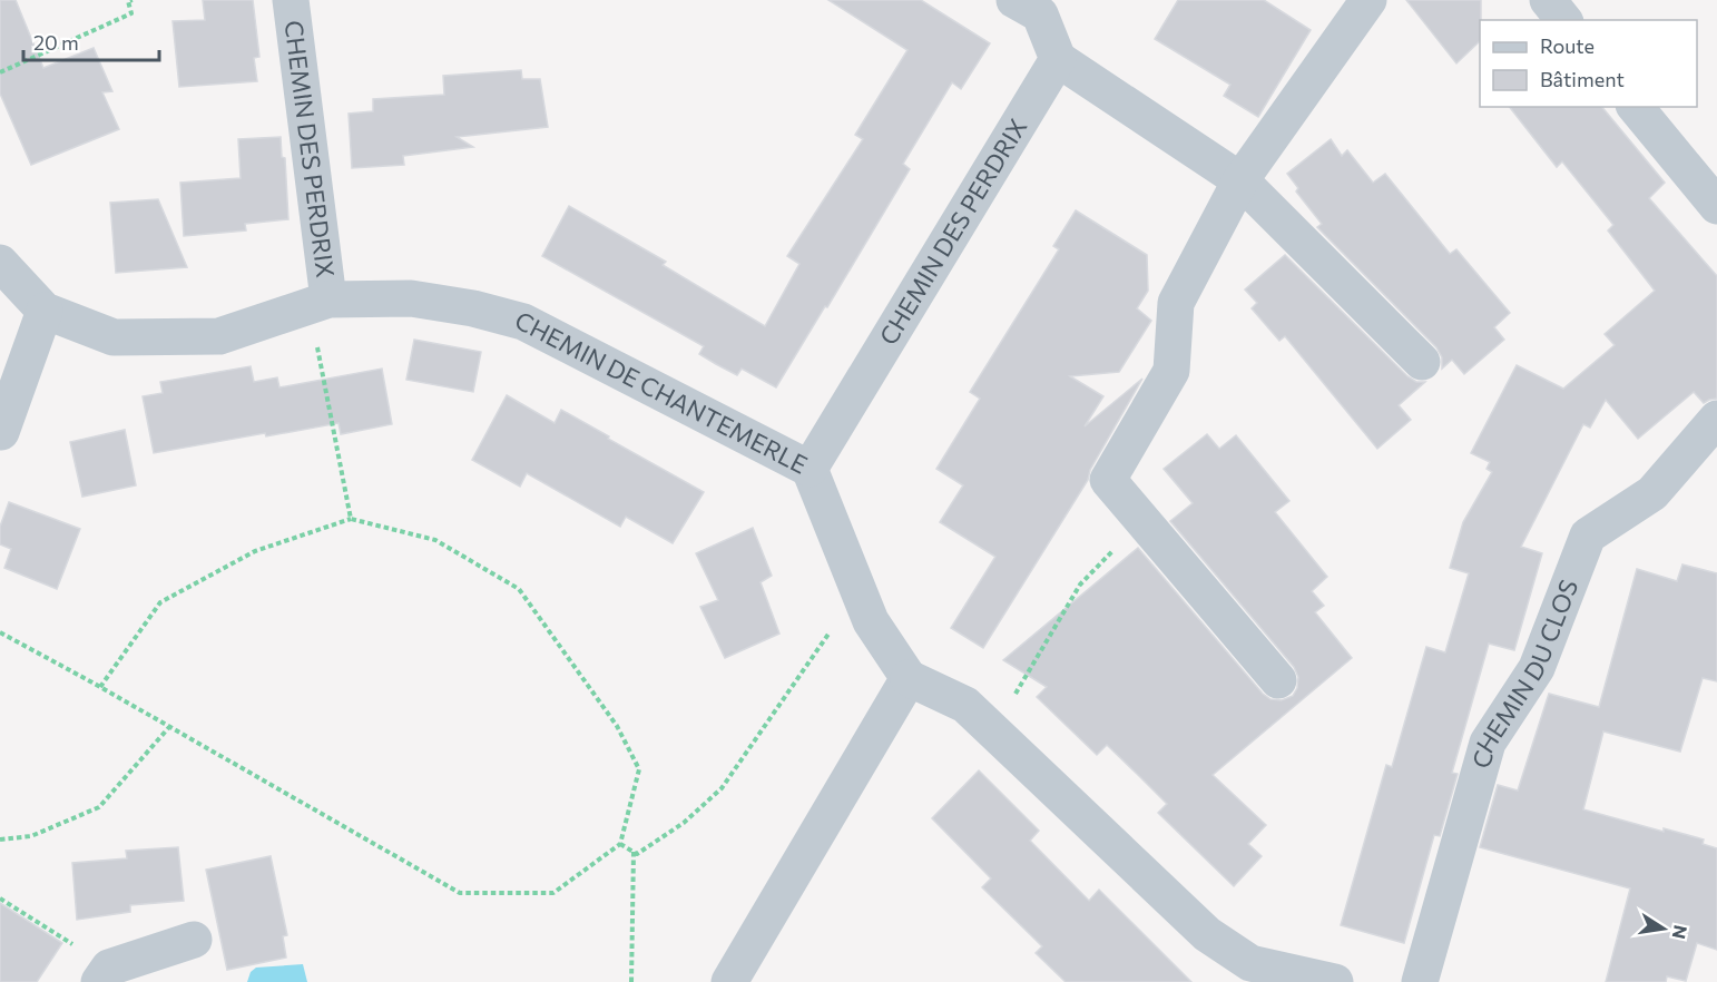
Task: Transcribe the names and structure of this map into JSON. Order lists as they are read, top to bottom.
{
  "streets": {
    "street": ["CHEMIN DES PERDRIX", "CHEMIN DE CHANTEMERLE", "CHEMIN DU CLOS"]
  },
  "crossings": [
    ["CHEMIN DES PERDRIX", "CHEMIN DE CHANTEMERLE"]
  ],
  "legend": ["Route", "Bâtiment"],
  "scale_bar": "20 m",
  "north": "right"
}
